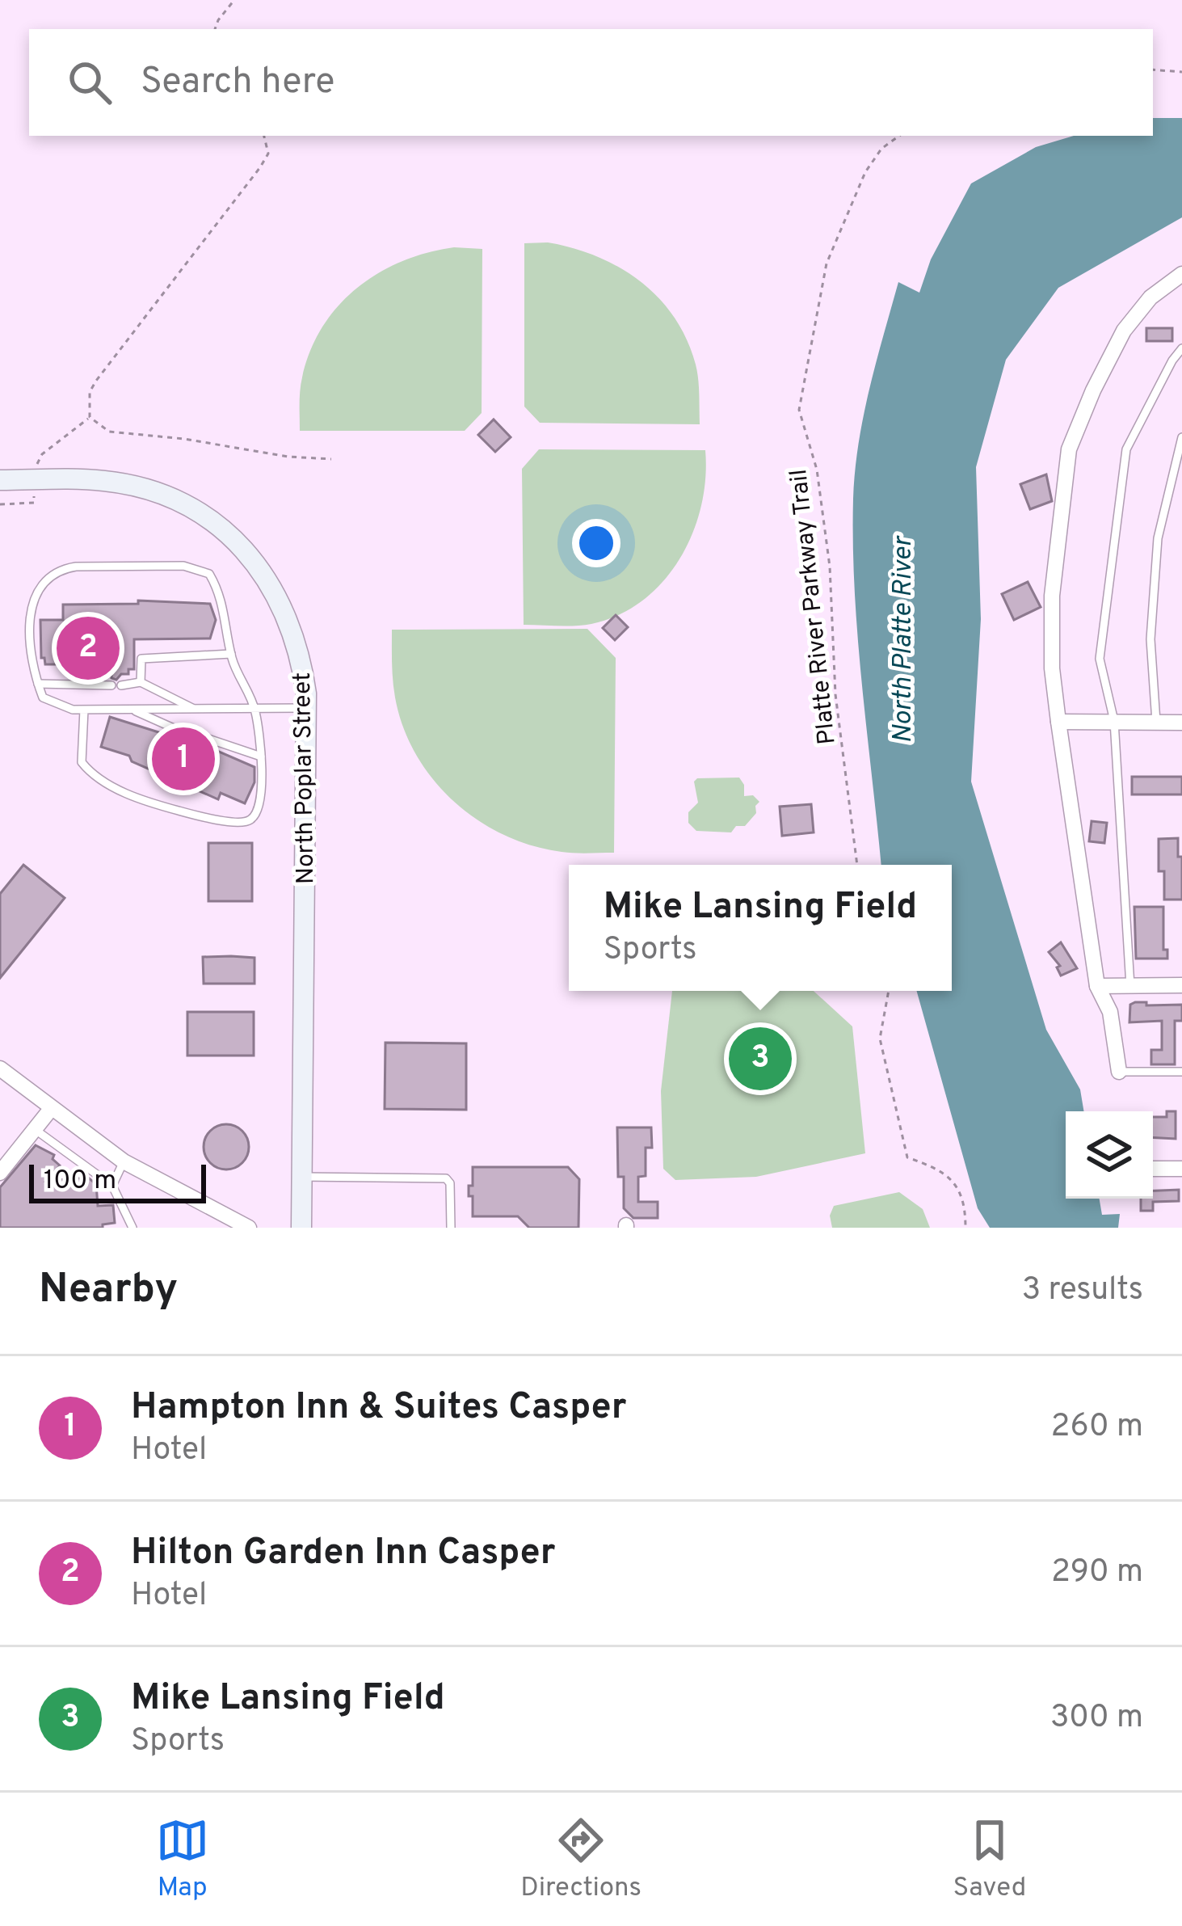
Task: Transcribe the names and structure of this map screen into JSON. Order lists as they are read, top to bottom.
{
  "streets": {
    "main road": ["North Poplar Street"],
    "path": ["Platte River Parkway Trail"]
  },
  "water": ["North Platte River"],
  "scale_bar": "100 m",
  "page": {
    "search": "Search here",
    "pins": ["2", "1", "3"],
    "popup": ["Mike Lansing Field", "Sports"],
    "scale": "100 m",
    "heading": ["Nearby", "3 results"],
    "list": [
      {
        "mark": "1",
        "name": "Hampton Inn & Suites Casper",
        "note": "Hotel",
        "value": "260 m"
      },
      {
        "mark": "2",
        "name": "Hilton Garden Inn Casper",
        "note": "Hotel",
        "value": "290 m"
      },
      {
        "mark": "3",
        "name": "Mike Lansing Field",
        "note": "Sports",
        "value": "300 m"
      }
    ],
    "nav": ["Map", "Directions", "Saved"]
  }
}
